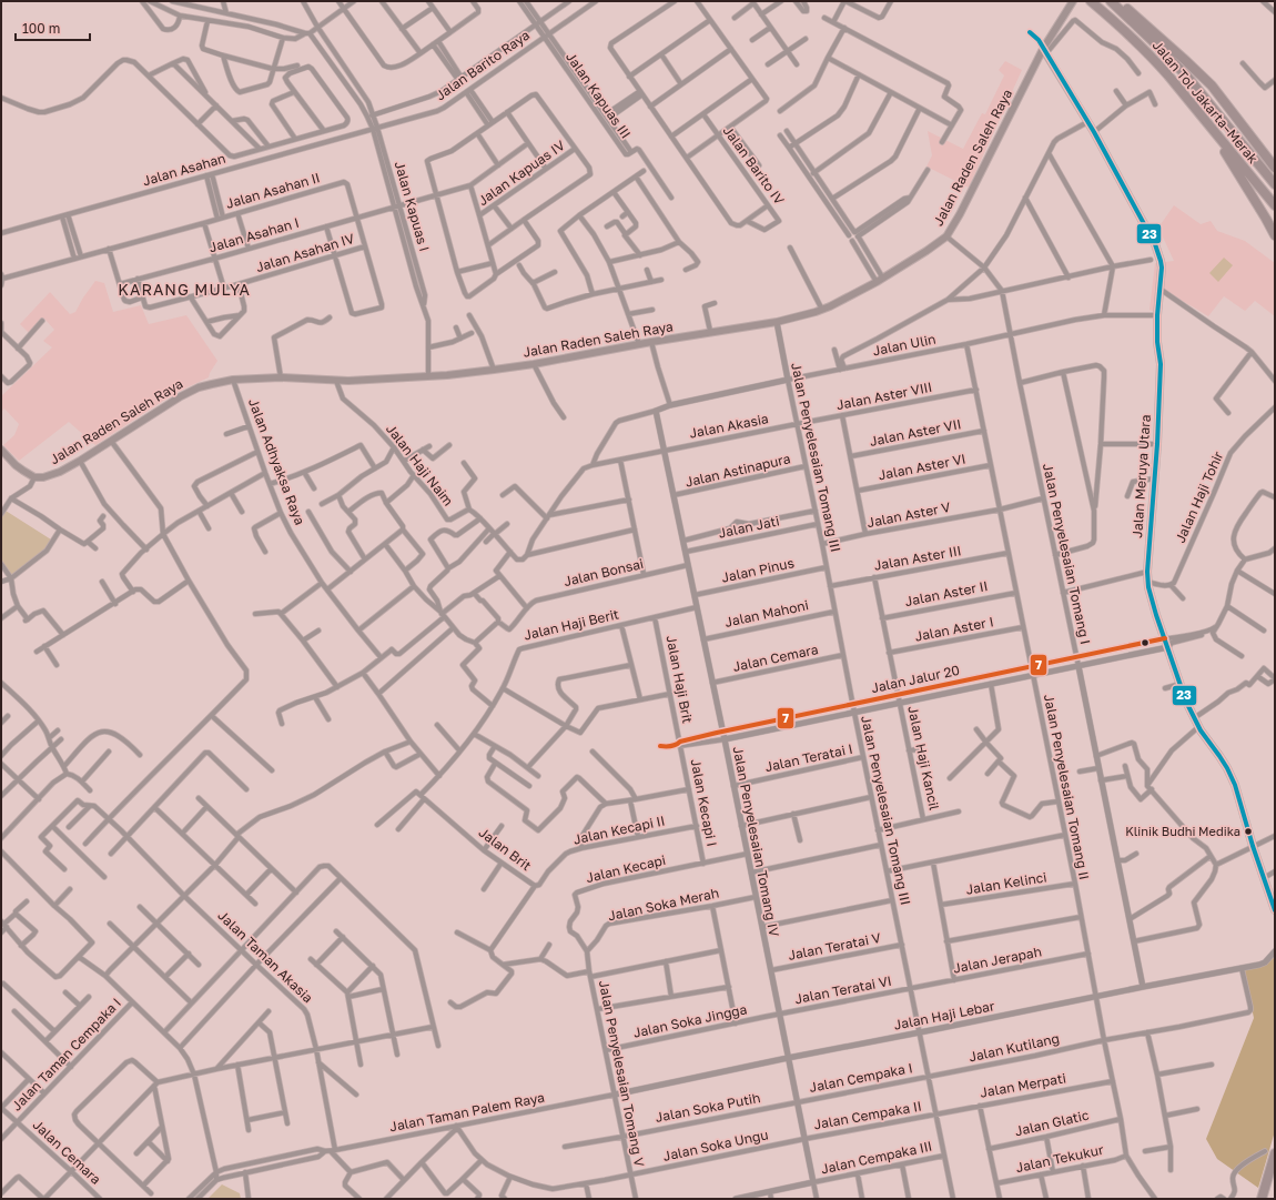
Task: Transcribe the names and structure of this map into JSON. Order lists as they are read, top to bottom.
{
  "streets": {
    "highway": ["Jalan Tol Jakarta–Merak"],
    "main road": ["Jalan Raden Saleh Raya", "Jalan Meruya Utara"],
    "street": [
      "Jalan Barito Raya",
      "Jalan Kapuas III",
      "Jalan Barito IV",
      "Jalan Asahan",
      "Jalan Kapuas IV",
      "Jalan Asahan II",
      "Jalan Kapuas I",
      "Jalan Asahan I",
      "Jalan Asahan IV",
      "Jalan Ulin",
      "Jalan Aster VIII",
      "Jalan Akasia",
      "Jalan Aster VII",
      "Jalan Penyelesaian Tomang III",
      "Jalan Adhyaksa Raya",
      "Jalan Haji Naim",
      "Jalan Aster VI",
      "Jalan Astinapura",
      "Jalan Haji Tohir",
      "Jalan Aster V",
      "Jalan Jati",
      "Jalan Penyelesaian Tomang I",
      "Jalan Aster III",
      "Jalan Pinus",
      "Jalan Bonsai",
      "Jalan Aster II",
      "Jalan Mahoni",
      "Jalan Haji Berit",
      "Jalan Aster I",
      "Jalan Cemara",
      "Jalan Haji Brit",
      "Jalan Jalur 20",
      "Jalan Teratai I",
      "Jalan Haji Kancil",
      "Jalan Penyelesaian Tomang II",
      "Jalan Kecapi I",
      "Jalan Kecapi II",
      "Jalan Penyelesaian Tomang IV",
      "Jalan Brit",
      "Jalan Kecapi",
      "Jalan Kelinci",
      "Jalan Soka Merah",
      "Jalan Teratai V",
      "Jalan Taman Akasia",
      "Jalan Jerapah",
      "Jalan Teratai VI",
      "Jalan Haji Lebar",
      "Jalan Soka Jingga",
      "Jalan Kutilang",
      "Jalan Taman Cempaka I",
      "Jalan Penyelesaian Tomang V",
      "Jalan Cempaka I",
      "Jalan Merpati",
      "Jalan Soka Putih",
      "Jalan Taman Palem Raya",
      "Jalan Cempaka II",
      "Jalan Glatic",
      "Jalan Soka Ungu",
      "Jalan Cempaka III",
      "Jalan Tekukur"
    ]
  },
  "crossings": [
    ["Jalan Barito Raya", "Jalan Kapuas III"],
    ["Jalan Barito Raya", "Jalan Asahan"],
    ["Jalan Barito Raya", "Jalan Kapuas I"],
    ["Jalan Raden Saleh Raya", "Jalan Kapuas I"],
    ["Jalan Raden Saleh Raya", "Jalan Penyelesaian Tomang III"],
    ["Jalan Raden Saleh Raya", "Jalan Adhyaksa Raya"],
    ["Jalan Raden Saleh Raya", "Jalan Haji Naim"],
    ["Jalan Raden Saleh Raya", "Jalan Meruya Utara"],
    ["Jalan Asahan", "Jalan Kapuas I"],
    ["Jalan Asahan II", "Jalan Asahan I"],
    ["Jalan Kapuas I", "Jalan Asahan I"],
    ["Jalan Ulin", "Jalan Penyelesaian Tomang III"],
    ["Jalan Ulin", "Jalan Meruya Utara"],
    ["Jalan Ulin", "Jalan Penyelesaian Tomang I"],
    ["Jalan Ulin", "Jalan Penyelesaian Tomang II"],
    ["Jalan Ulin", "Jalan Penyelesaian Tomang IV"],
    ["Jalan Aster VIII", "Jalan Akasia"],
    ["Jalan Aster VIII", "Jalan Penyelesaian Tomang III"],
    ["Jalan Aster VIII", "Jalan Penyelesaian Tomang II"],
    ["Jalan Akasia", "Jalan Penyelesaian Tomang III"],
    ["Jalan Akasia", "Jalan Penyelesaian Tomang IV"],
    ["Jalan Aster VII", "Jalan Penyelesaian Tomang II"],
    ["Jalan Penyelesaian Tomang III", "Jalan Astinapura"],
    ["Jalan Penyelesaian Tomang III", "Jalan Aster V"],
    ["Jalan Penyelesaian Tomang III", "Jalan Jati"],
    ["Jalan Penyelesaian Tomang III", "Jalan Aster III"],
    ["Jalan Penyelesaian Tomang III", "Jalan Pinus"],
    ["Jalan Penyelesaian Tomang III", "Jalan Mahoni"],
    ["Jalan Penyelesaian Tomang III", "Jalan Cemara"],
    ["Jalan Penyelesaian Tomang III", "Jalan Jalur 20"],
    ["Jalan Penyelesaian Tomang III", "Jalan Teratai I"],
    ["Jalan Penyelesaian Tomang III", "Jalan Teratai V"],
    ["Jalan Penyelesaian Tomang III", "Jalan Jerapah"],
    ["Jalan Penyelesaian Tomang III", "Jalan Teratai VI"],
    ["Jalan Penyelesaian Tomang III", "Jalan Haji Lebar"],
    ["Jalan Penyelesaian Tomang III", "Jalan Kutilang"],
    ["Jalan Penyelesaian Tomang III", "Jalan Cempaka I"],
    ["Jalan Penyelesaian Tomang III", "Jalan Merpati"],
    ["Jalan Penyelesaian Tomang III", "Jalan Cempaka II"],
    ["Jalan Penyelesaian Tomang III", "Jalan Cempaka III"],
    ["Jalan Aster VI", "Jalan Penyelesaian Tomang II"],
    ["Jalan Astinapura", "Jalan Penyelesaian Tomang IV"],
    ["Jalan Meruya Utara", "Jalan Jalur 20"],
    ["Jalan Aster V", "Jalan Penyelesaian Tomang I"],
    ["Jalan Aster V", "Jalan Penyelesaian Tomang II"],
    ["Jalan Jati", "Jalan Penyelesaian Tomang IV"],
    ["Jalan Penyelesaian Tomang I", "Jalan Jalur 20"],
    ["Jalan Penyelesaian Tomang I", "Jalan Haji Lebar"],
    ["Jalan Aster III", "Jalan Haji Kancil"],
    ["Jalan Aster III", "Jalan Penyelesaian Tomang II"],
    ["Jalan Pinus", "Jalan Penyelesaian Tomang IV"],
    ["Jalan Bonsai", "Jalan Penyelesaian Tomang IV"],
    ["Jalan Aster II", "Jalan Haji Kancil"],
    ["Jalan Aster II", "Jalan Penyelesaian Tomang II"],
    ["Jalan Mahoni", "Jalan Penyelesaian Tomang IV"],
    ["Jalan Haji Berit", "Jalan Haji Brit"],
    ["Jalan Haji Berit", "Jalan Penyelesaian Tomang IV"],
    ["Jalan Haji Berit", "Jalan Brit"],
    ["Jalan Aster I", "Jalan Haji Kancil"],
    ["Jalan Aster I", "Jalan Penyelesaian Tomang II"],
    ["Jalan Cemara", "Jalan Penyelesaian Tomang IV"],
    ["Jalan Cemara", "Jalan Taman Cempaka I"],
    ["Jalan Haji Brit", "Jalan Kecapi I"],
    ["Jalan Jalur 20", "Jalan Haji Kancil"],
    ["Jalan Jalur 20", "Jalan Penyelesaian Tomang II"],
    ["Jalan Jalur 20", "Jalan Penyelesaian Tomang IV"],
    ["Jalan Teratai I", "Jalan Penyelesaian Tomang IV"],
    ["Jalan Penyelesaian Tomang II", "Jalan Kelinci"],
    ["Jalan Penyelesaian Tomang II", "Jalan Jerapah"],
    ["Jalan Penyelesaian Tomang II", "Jalan Haji Lebar"],
    ["Jalan Penyelesaian Tomang II", "Jalan Kutilang"],
    ["Jalan Penyelesaian Tomang II", "Jalan Merpati"],
    ["Jalan Penyelesaian Tomang II", "Jalan Glatic"],
    ["Jalan Penyelesaian Tomang II", "Jalan Tekukur"],
    ["Jalan Kecapi I", "Jalan Kecapi II"],
    ["Jalan Kecapi I", "Jalan Kecapi"],
    ["Jalan Kecapi II", "Jalan Brit"],
    ["Jalan Penyelesaian Tomang IV", "Jalan Kecapi"],
    ["Jalan Penyelesaian Tomang IV", "Jalan Soka Merah"],
    ["Jalan Penyelesaian Tomang IV", "Jalan Teratai V"],
    ["Jalan Penyelesaian Tomang IV", "Jalan Teratai VI"],
    ["Jalan Penyelesaian Tomang IV", "Jalan Haji Lebar"],
    ["Jalan Penyelesaian Tomang IV", "Jalan Soka Jingga"],
    ["Jalan Penyelesaian Tomang IV", "Jalan Cempaka I"],
    ["Jalan Penyelesaian Tomang IV", "Jalan Soka Putih"],
    ["Jalan Penyelesaian Tomang IV", "Jalan Cempaka II"],
    ["Jalan Penyelesaian Tomang IV", "Jalan Soka Ungu"],
    ["Jalan Penyelesaian Tomang IV", "Jalan Cempaka III"],
    ["Jalan Kecapi", "Jalan Soka Merah"],
    ["Jalan Kecapi", "Jalan Penyelesaian Tomang V"],
    ["Jalan Soka Merah", "Jalan Penyelesaian Tomang V"],
    ["Jalan Taman Akasia", "Jalan Taman Palem Raya"],
    ["Jalan Jerapah", "Jalan Teratai VI"],
    ["Jalan Teratai VI", "Jalan Soka Jingga"],
    ["Jalan Haji Lebar", "Jalan Penyelesaian Tomang V"],
    ["Jalan Haji Lebar", "Jalan Taman Palem Raya"],
    ["Jalan Soka Jingga", "Jalan Penyelesaian Tomang V"],
    ["Jalan Kutilang", "Jalan Cempaka I"],
    ["Jalan Penyelesaian Tomang V", "Jalan Soka Putih"],
    ["Jalan Penyelesaian Tomang V", "Jalan Taman Palem Raya"],
    ["Jalan Penyelesaian Tomang V", "Jalan Soka Ungu"],
    ["Jalan Cempaka I", "Jalan Soka Putih"],
    ["Jalan Merpati", "Jalan Cempaka II"],
    ["Jalan Cempaka II", "Jalan Soka Ungu"]
  ],
  "districts": ["KARANG MULYA"],
  "places": ["Klinik Budhi Medika"],
  "lines": ["transit line 23", "transit line 7"],
  "scale_bar": "100 m"
}
